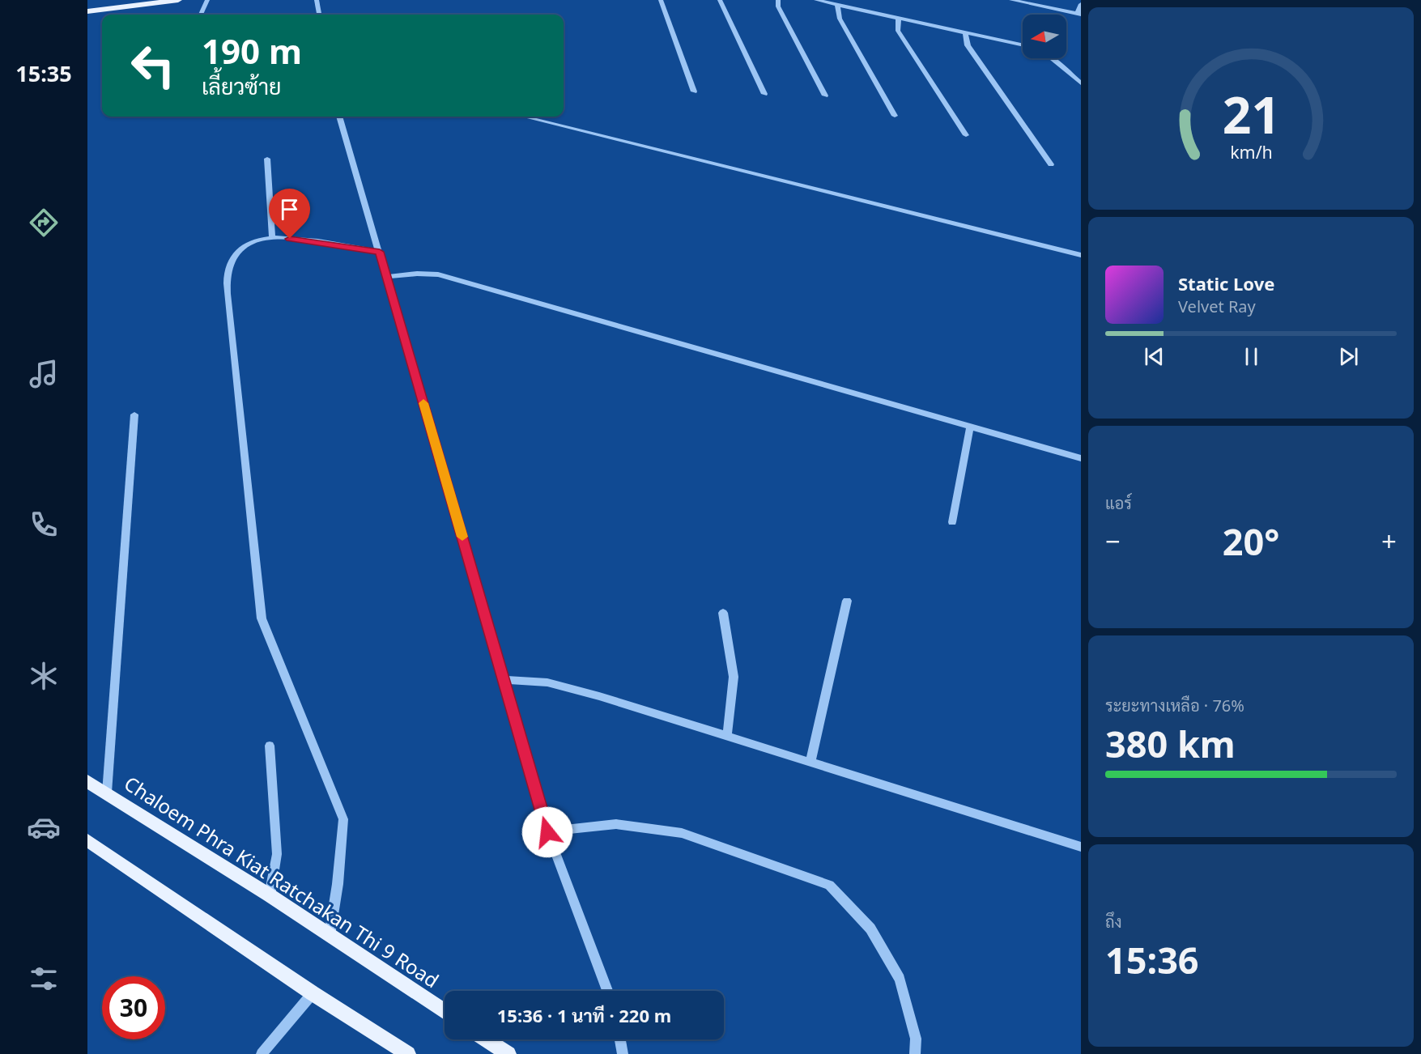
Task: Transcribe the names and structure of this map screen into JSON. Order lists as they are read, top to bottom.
{
  "streets": {
    "main road": ["Chaloem Phra Kiat Ratchakan Thi 9 Road"]
  },
  "north": "left",
  "page": {
    "tabs": "15:35",
    "turn": ["190 m", "เลี้ยวซ้าย"],
    "song": ["Static Love", "Velvet Ray"],
    "tile": [
      "แอร์",
      ["ระยะทางเหลือ · 76%", "380 km"],
      ["ถึง", "15:36"]
    ],
    "heat": ["−", "20°", "+"],
    "limit": "30",
    "trip": "15:36 · 1 นาที · 220 m",
    "gauge": ["21", "km/h"]
  }
}
